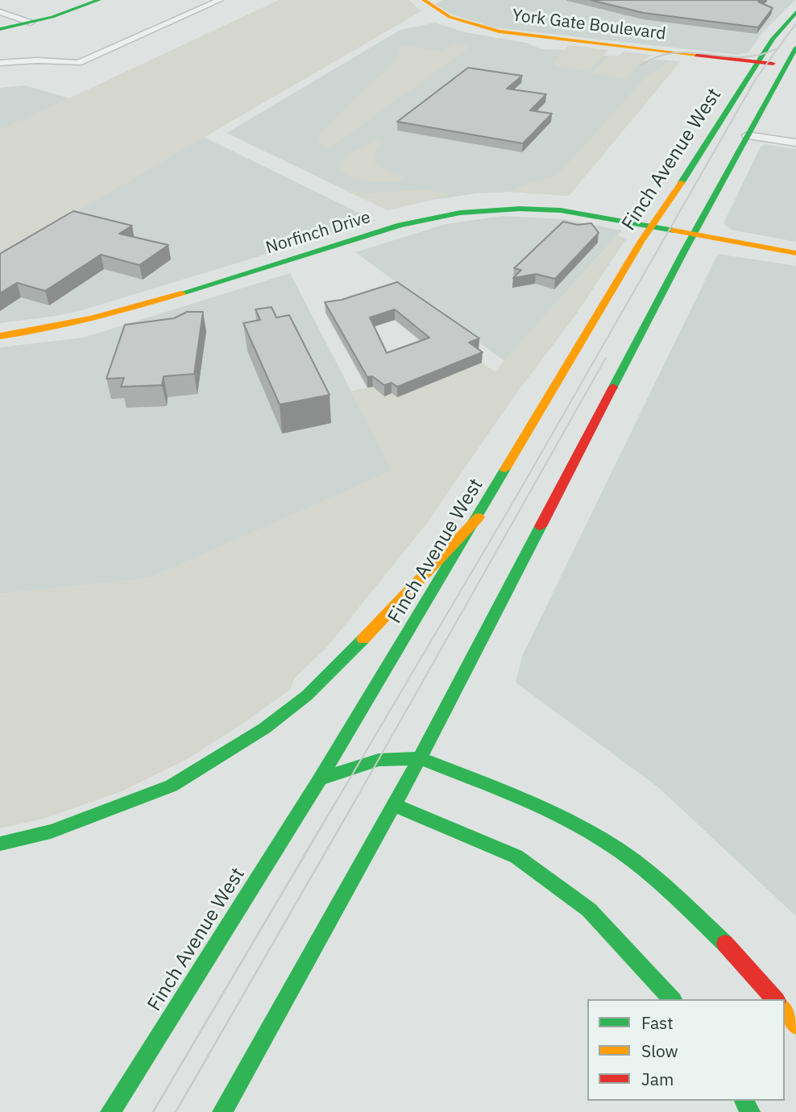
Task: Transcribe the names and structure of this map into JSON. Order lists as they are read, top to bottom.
{
  "streets": {
    "main road": ["York Gate Boulevard", "Finch Avenue West", "Norfinch Drive"]
  },
  "crossings": [
    ["York Gate Boulevard", "Finch Avenue West"],
    ["Finch Avenue West", "Norfinch Drive"]
  ],
  "legend": ["Fast", "Slow", "Jam"]
}
